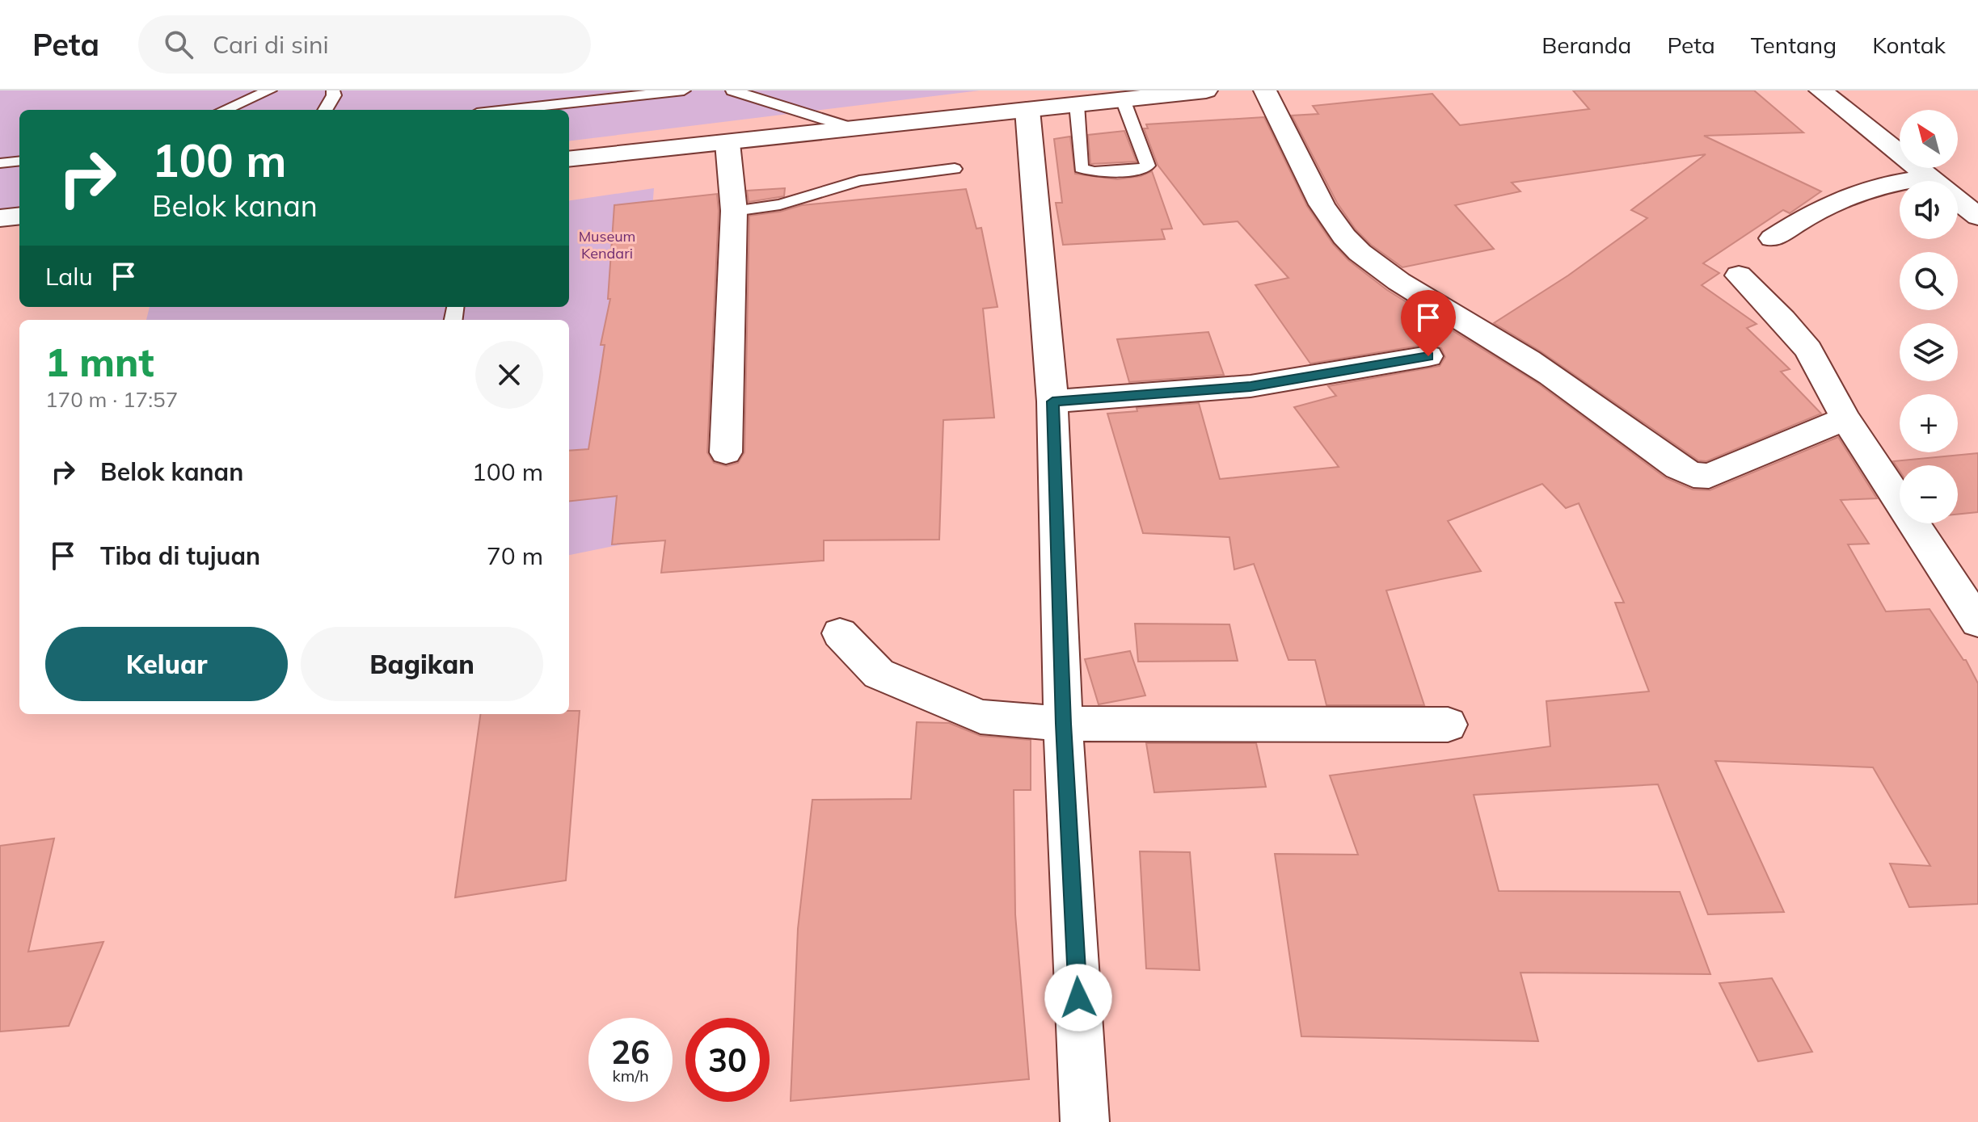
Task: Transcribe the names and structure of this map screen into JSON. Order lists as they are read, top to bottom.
{
  "parks": ["Museum Kendari"],
  "north": "top left",
  "page": {
    "header": "Peta",
    "search": "Cari di sini",
    "nav": [
      "Beranda",
      "Peta",
      "Tentang",
      "Kontak"
    ],
    "map_buttons": ["+", "−"],
    "turn": ["100 m", "Belok kanan"],
    "then": "Lalu",
    "heading": ["1 mnt", "170 m · 17:57"],
    "list": [
      {
        "name": "Belok kanan",
        "value": "100 m"
      },
      {
        "name": "Tiba di tujuan",
        "value": "70 m"
      }
    ],
    "buttons": ["Keluar", "Bagikan"],
    "speed": "26 km/h",
    "limit": "30"
  }
}
